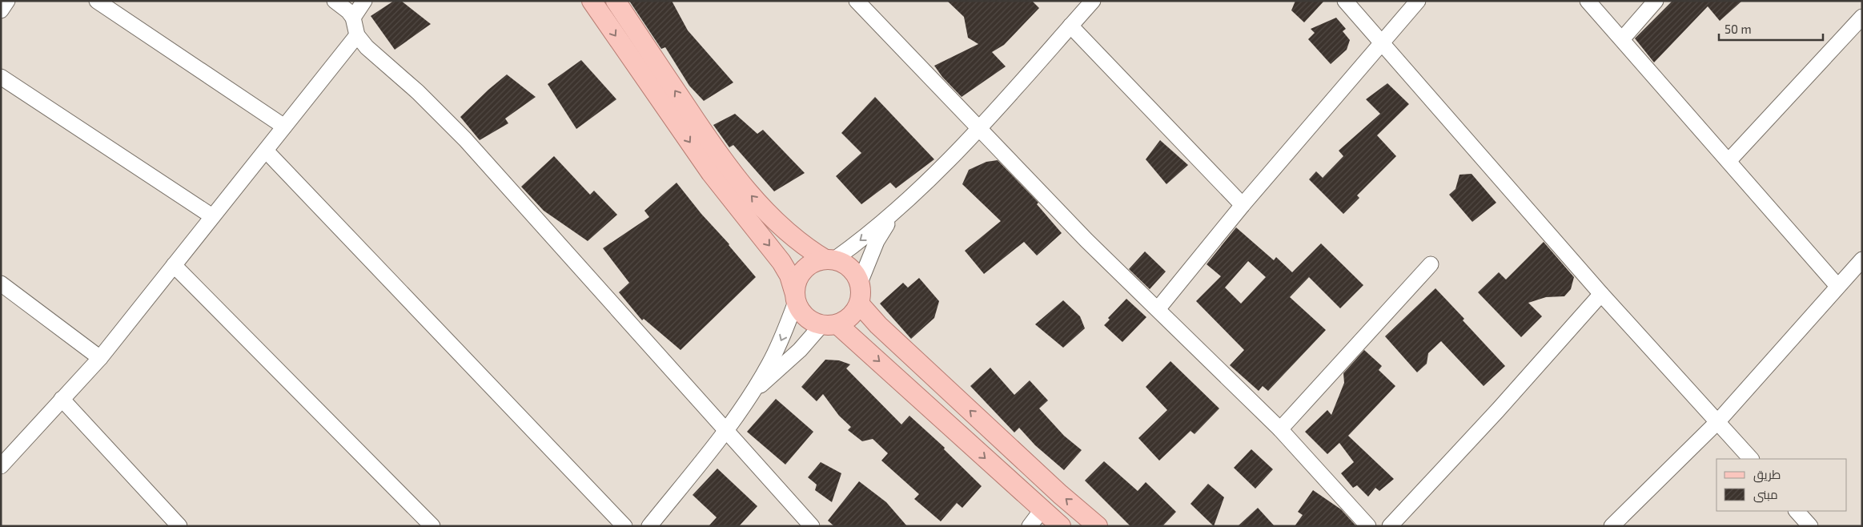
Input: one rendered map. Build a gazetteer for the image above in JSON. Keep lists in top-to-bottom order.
{
  "legend": ["طريق", "مبنى"],
  "scale_bar": "50 m"
}
